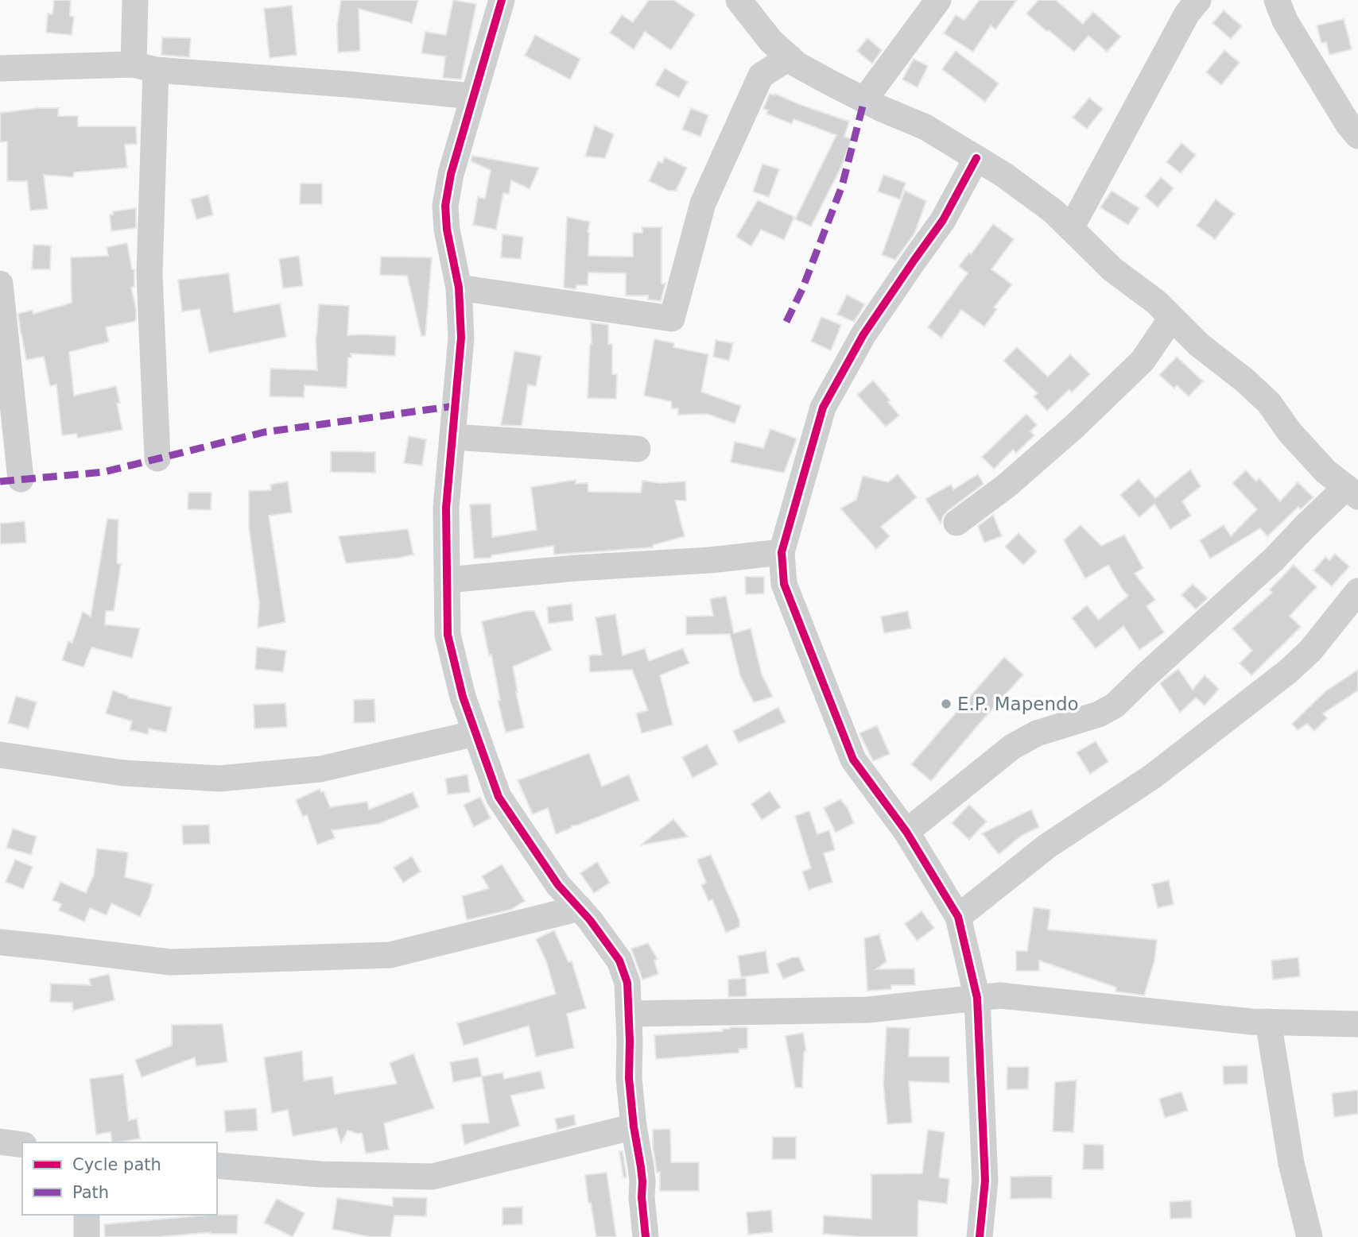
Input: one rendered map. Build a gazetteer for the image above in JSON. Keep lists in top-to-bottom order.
{
  "places": ["E.P. Mapendo"],
  "legend": ["Cycle path", "Path"]
}
